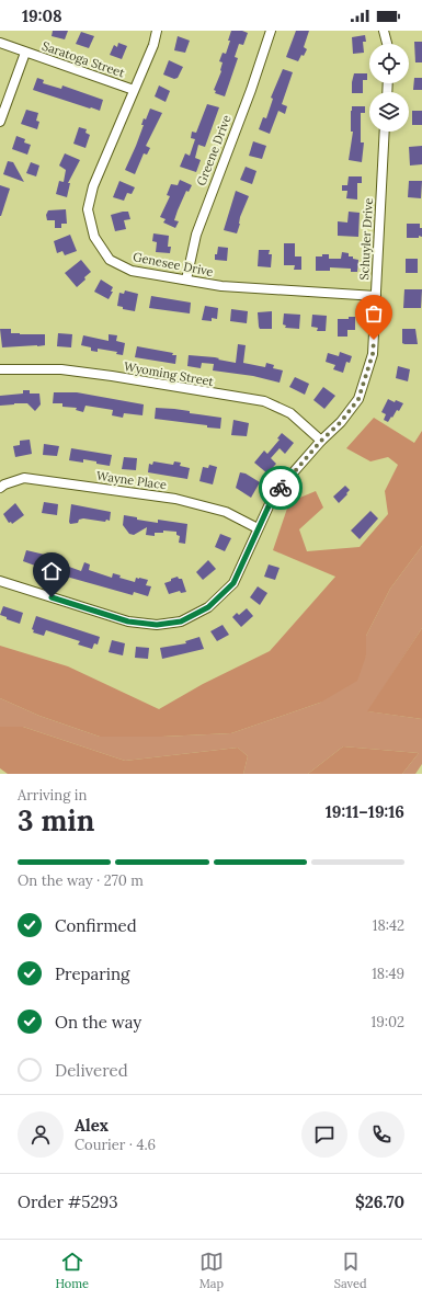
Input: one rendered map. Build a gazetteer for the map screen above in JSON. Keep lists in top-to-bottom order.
{
  "streets": {
    "street": [
      "Saratoga Street",
      "Greene Drive",
      "Schuyler Drive",
      "Genesee Drive",
      "Wyoming Street",
      "Wayne Place"
    ]
  },
  "crossings": [
    ["Saratoga Street", "Genesee Drive"],
    ["Greene Drive", "Genesee Drive"],
    ["Schuyler Drive", "Genesee Drive"],
    ["Schuyler Drive", "Wyoming Street"],
    ["Schuyler Drive", "Wayne Place"]
  ],
  "page": {
    "status": "19:08",
    "heading": ["3 min", "Arriving in", "19:11–19:16"],
    "panel": [
      "Alex",
      "Courier · 4.6",
      "Order #5293",
      "$26.70"
    ],
    "bar": "On the way · 270 m",
    "list": [
      ["Confirmed", "18:42"],
      ["Preparing", "18:49"],
      ["On the way", "19:02"],
      "Delivered"
    ],
    "tabs": ["Home", "Map", "Saved"]
  }
}
